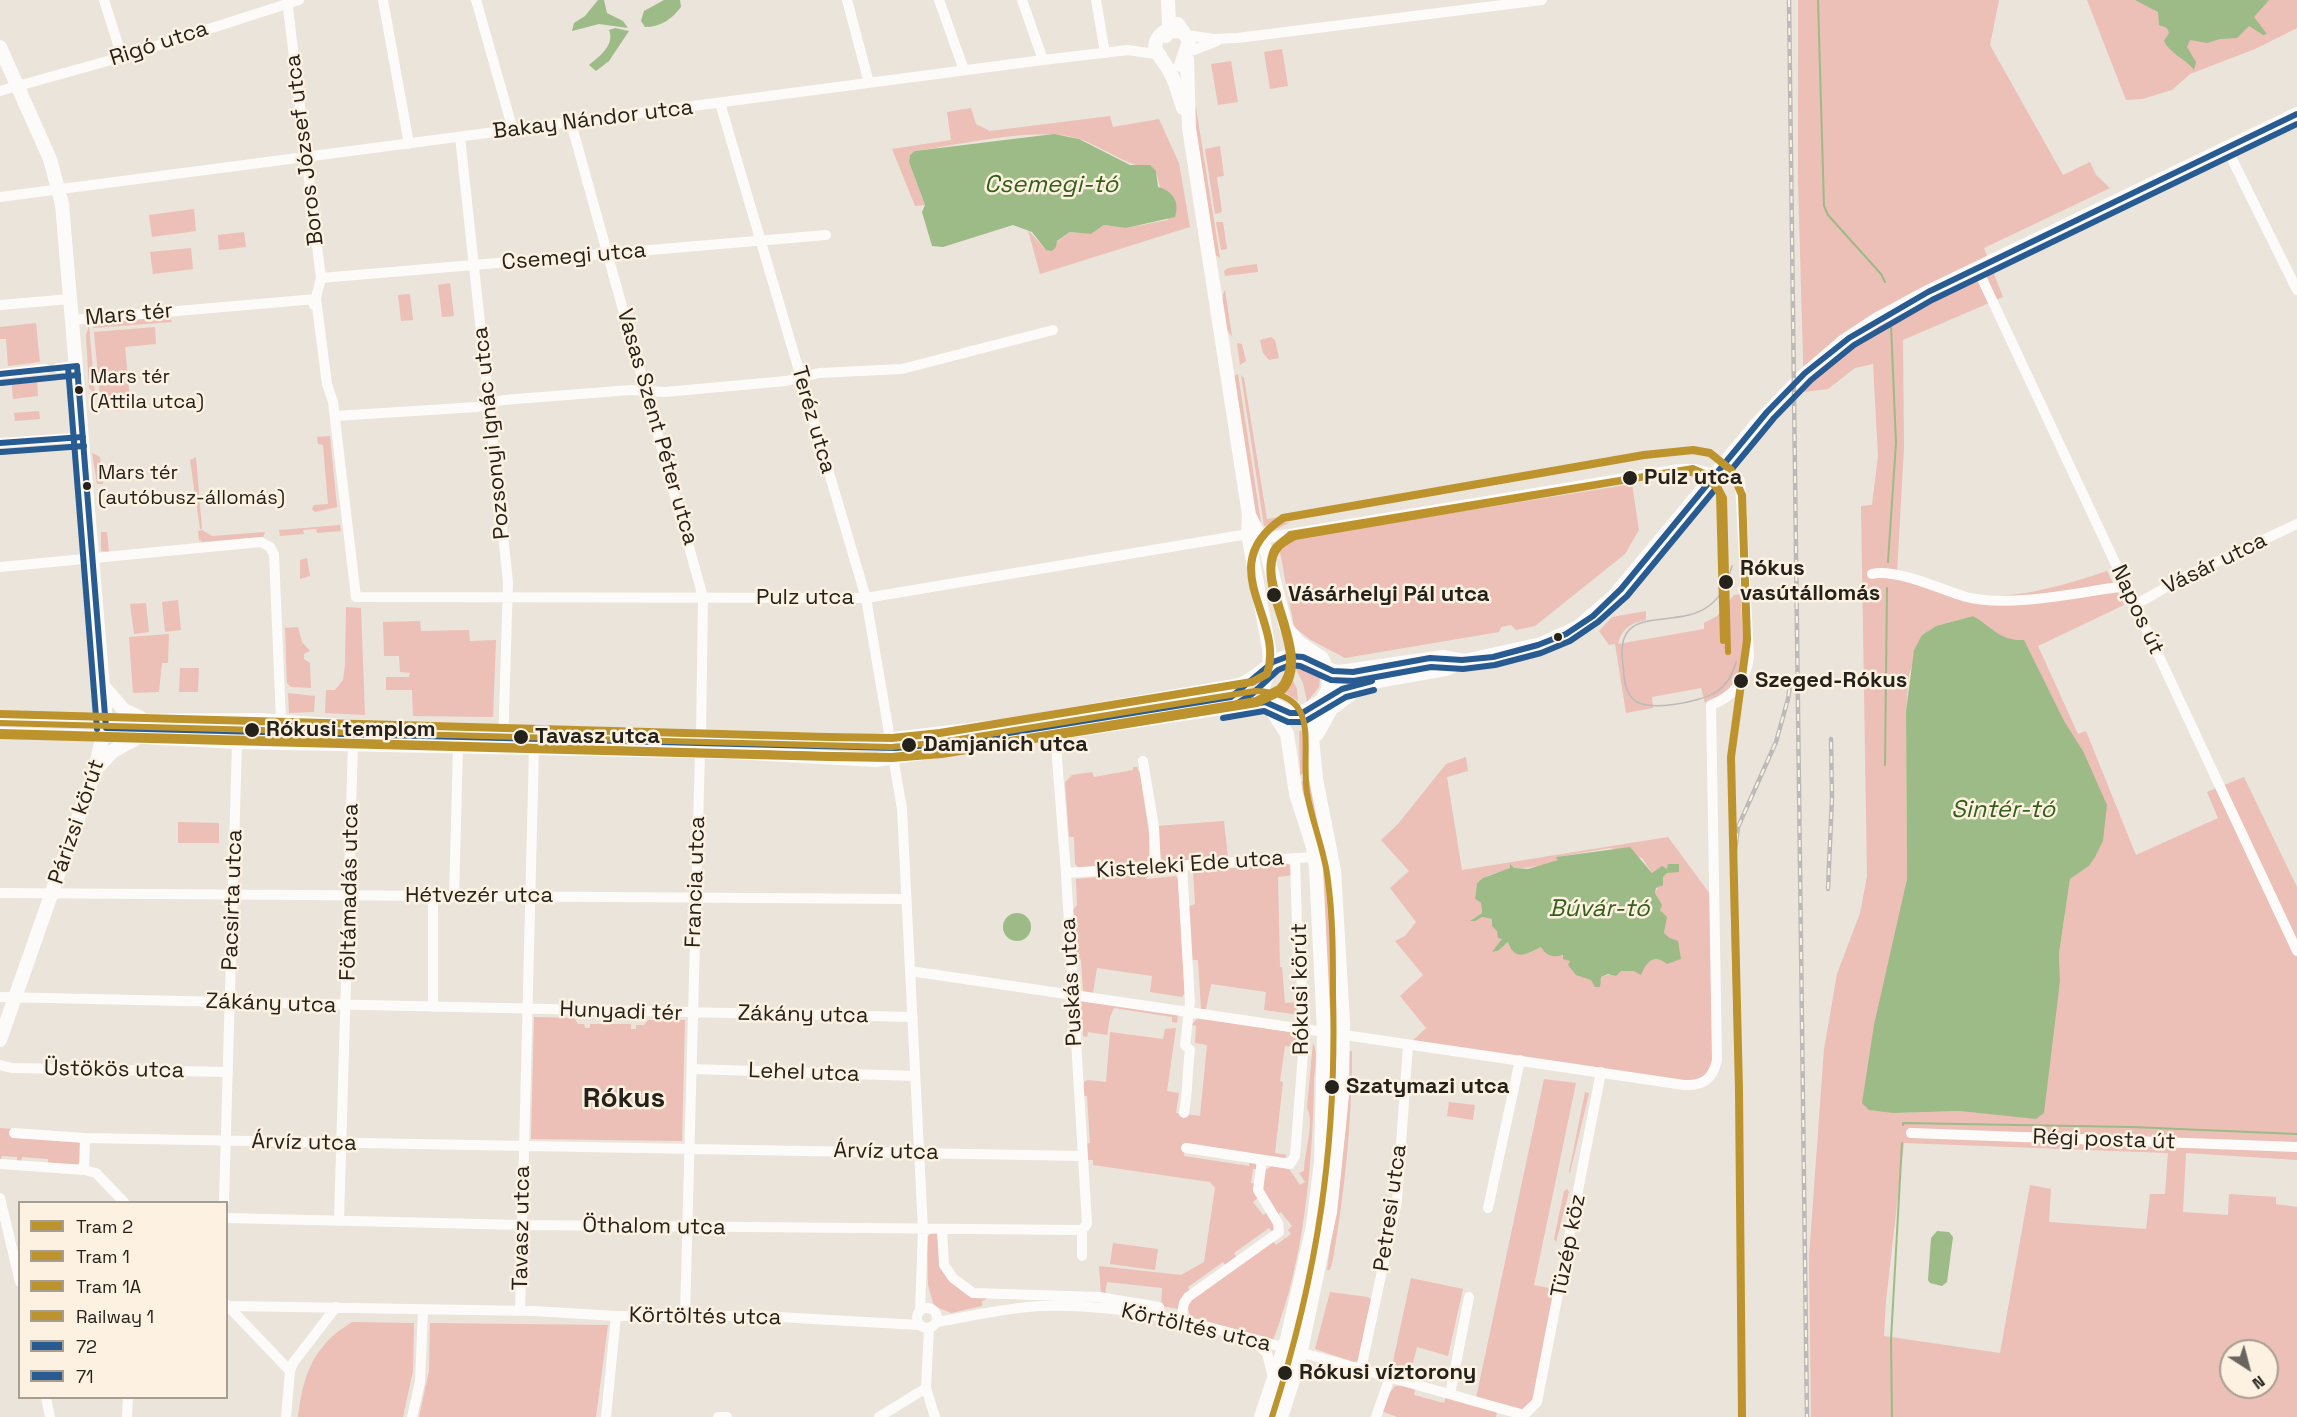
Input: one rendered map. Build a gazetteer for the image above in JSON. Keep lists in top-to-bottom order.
{
  "streets": {
    "main road": ["Mars tér", "Párizsi körút", "Rókusi körút"],
    "street": [
      "Rigó utca",
      "Bakay Nándor utca",
      "Boros József utca",
      "Csemegi utca",
      "Teréz utca",
      "Vasas Szent Péter utca",
      "Pozsonyi Ignác utca",
      "Vásár utca",
      "Pulz utca",
      "Napos út",
      "Kisteleki Ede utca",
      "Francia utca",
      "Föltámadás utca",
      "Hétvezér utca",
      "Pacsirta utca",
      "Puskás utca",
      "Zákány utca",
      "Hunyadi tér",
      "Üstökös utca",
      "Lehel utca",
      "Régi posta út",
      "Árvíz utca",
      "Petresi utca",
      "Öthalom utca",
      "Tavasz utca",
      "Tüzép köz",
      "Körtöltés utca"
    ]
  },
  "crossings": [
    ["Rigó utca", "Boros József utca"],
    ["Bakay Nándor utca", "Boros József utca"],
    ["Bakay Nándor utca", "Teréz utca"],
    ["Bakay Nándor utca", "Vasas Szent Péter utca"],
    ["Bakay Nándor utca", "Pozsonyi Ignác utca"],
    ["Boros József utca", "Csemegi utca"],
    ["Boros József utca", "Mars tér"],
    ["Csemegi utca", "Teréz utca"],
    ["Csemegi utca", "Vasas Szent Péter utca"],
    ["Csemegi utca", "Pozsonyi Ignác utca"],
    ["Mars tér", "Párizsi körút"],
    ["Teréz utca", "Pulz utca"],
    ["Vasas Szent Péter utca", "Pulz utca"],
    ["Pozsonyi Ignác utca", "Pulz utca"],
    ["Vásár utca", "Napos út"],
    ["Párizsi körút", "Hétvezér utca"],
    ["Párizsi körút", "Zákány utca"],
    ["Kisteleki Ede utca", "Puskás utca"],
    ["Kisteleki Ede utca", "Rókusi körút"],
    ["Francia utca", "Hétvezér utca"],
    ["Francia utca", "Zákány utca"],
    ["Francia utca", "Hunyadi tér"],
    ["Föltámadás utca", "Hétvezér utca"],
    ["Föltámadás utca", "Zákány utca"],
    ["Föltámadás utca", "Árvíz utca"],
    ["Föltámadás utca", "Öthalom utca"],
    ["Hétvezér utca", "Pacsirta utca"],
    ["Pacsirta utca", "Zákány utca"],
    ["Pacsirta utca", "Üstökös utca"],
    ["Pacsirta utca", "Árvíz utca"],
    ["Puskás utca", "Árvíz utca"],
    ["Puskás utca", "Öthalom utca"],
    ["Rókusi körút", "Körtöltés utca"],
    ["Zákány utca", "Hunyadi tér"],
    ["Hunyadi tér", "Lehel utca"],
    ["Hunyadi tér", "Árvíz utca"],
    ["Hunyadi tér", "Tavasz utca"],
    ["Árvíz utca", "Tavasz utca"],
    ["Petresi utca", "Körtöltés utca"],
    ["Öthalom utca", "Tavasz utca"],
    ["Tavasz utca", "Körtöltés utca"],
    ["Tüzép köz", "Körtöltés utca"]
  ],
  "districts": ["Rókus"],
  "water": ["Csemegi-tó", "Sintér-tó", "Búvár-tó"],
  "places": [
    "Mars tér (Attila utca)",
    "Pulz utca",
    "Mars tér (autóbusz-állomás)",
    "Rókus vasútállomás",
    "Vásárhelyi Pál utca",
    "Szeged-Rókus",
    "Rókusi templom",
    "Tavasz utca",
    "Damjanich utca",
    "Szatymazi utca",
    "Rókusi víztorony"
  ],
  "lines": [
    "transit line 72",
    "transit line 71",
    "rail line 1",
    "tram line 1",
    "tram line 1A",
    "tram line 2"
  ],
  "legend": [
    "Tram 2",
    "Tram 1",
    "Tram 1A",
    "Railway 1",
    "72",
    "71"
  ],
  "north": "bottom right"
}
